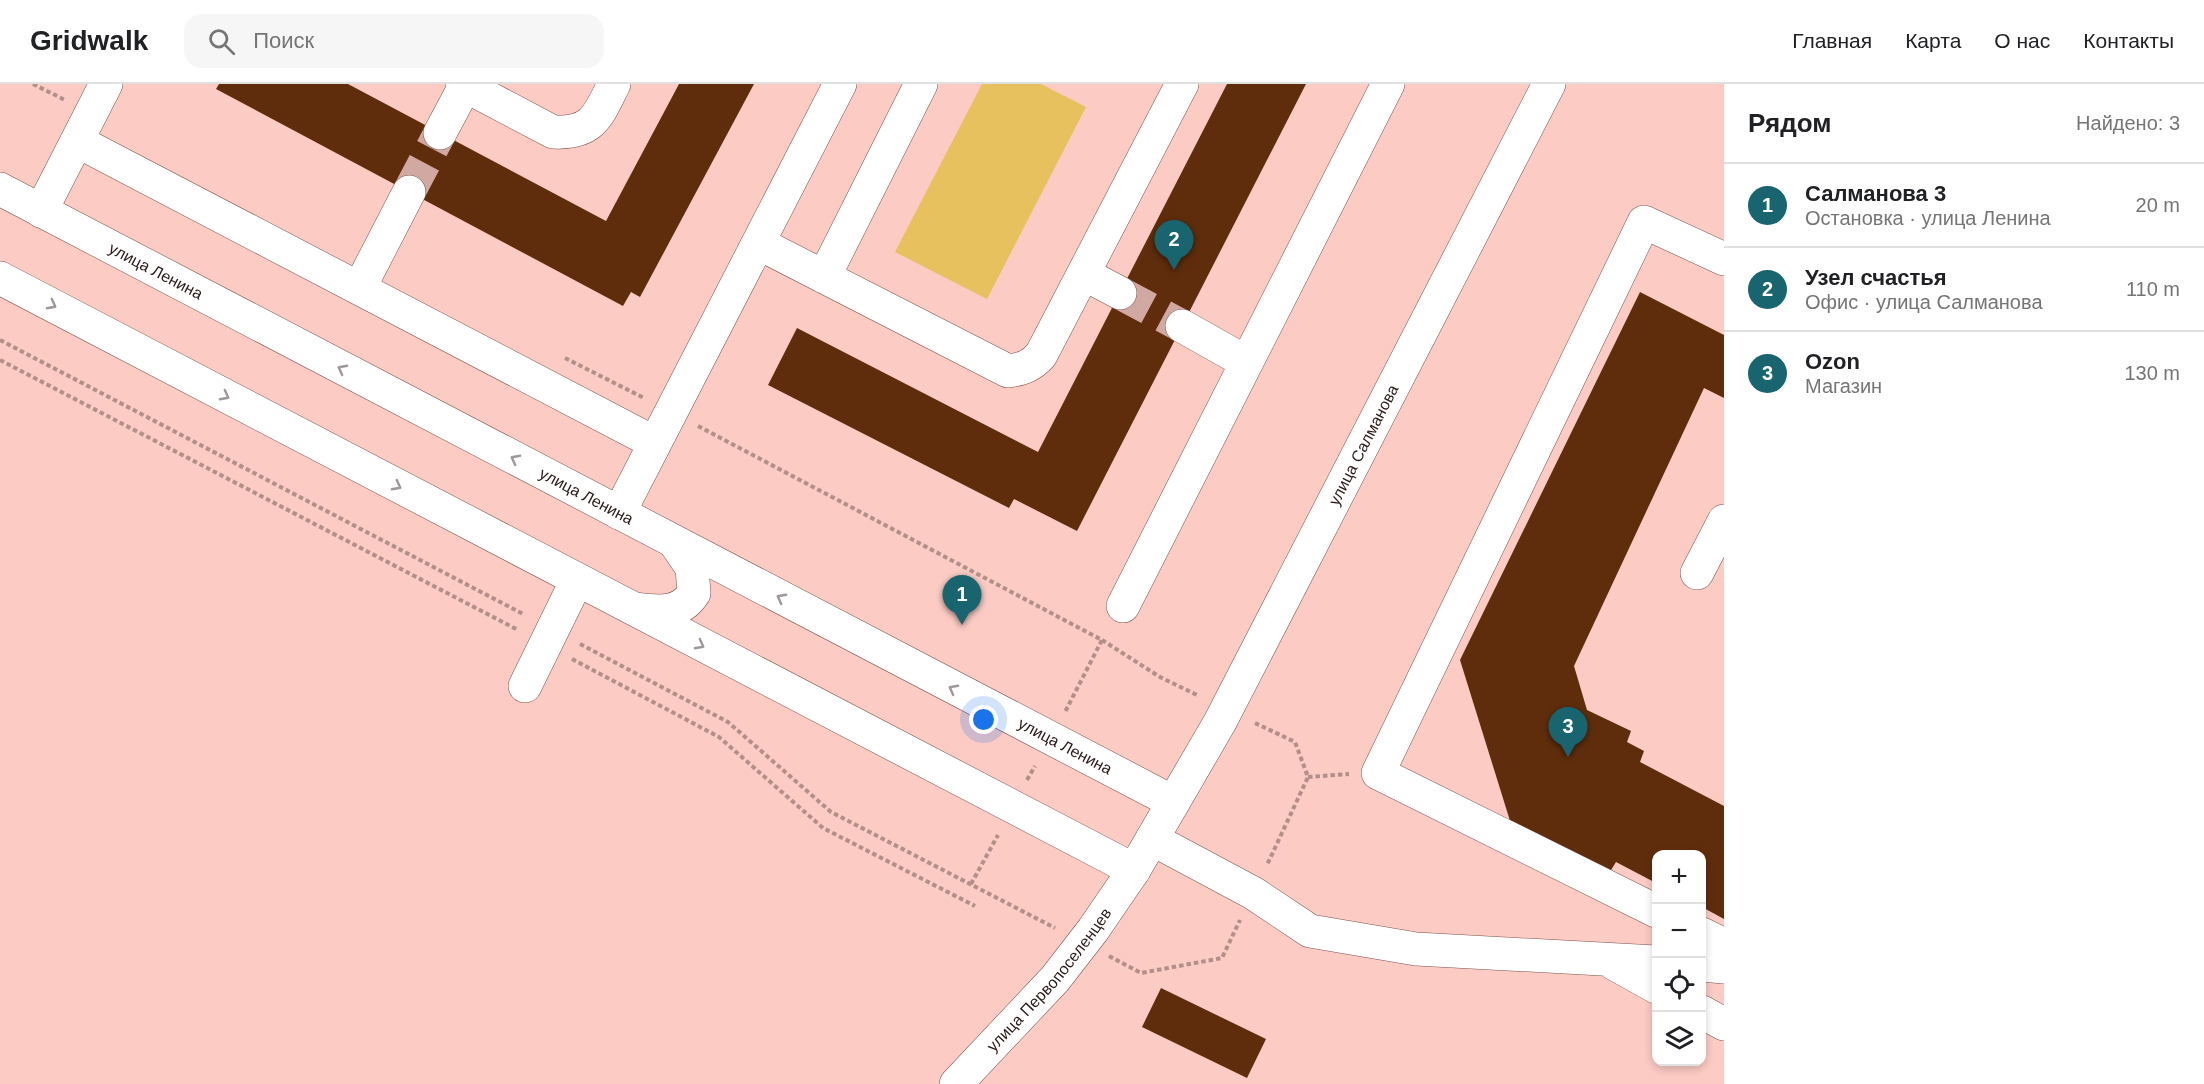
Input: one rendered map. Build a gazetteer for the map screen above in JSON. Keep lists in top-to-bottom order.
{
  "streets": {
    "main road": ["улица Ленина", "улица Салманова", "улица Первопоселенцев"]
  },
  "crossings": [
    ["улица Ленина", "улица Салманова"],
    ["улица Салманова", "улица Первопоселенцев"]
  ],
  "page": {
    "header": "Gridwalk",
    "search": "Поиск",
    "nav": [
      "Главная",
      "Карта",
      "О нас",
      "Контакты"
    ],
    "heading": ["Рядом", "Найдено: 3"],
    "list": [
      {
        "mark": "1",
        "name": "Салманова 3",
        "note": "Остановка · улица Ленина",
        "value": "20 m"
      },
      {
        "mark": "2",
        "name": "Узел счастья",
        "note": "Офис · улица Салманова",
        "value": "110 m"
      },
      {
        "mark": "3",
        "name": "Ozon",
        "note": "Магазин",
        "value": "130 m"
      }
    ],
    "pins": ["2", "1", "3"],
    "map_buttons": ["+", "−"]
  }
}
